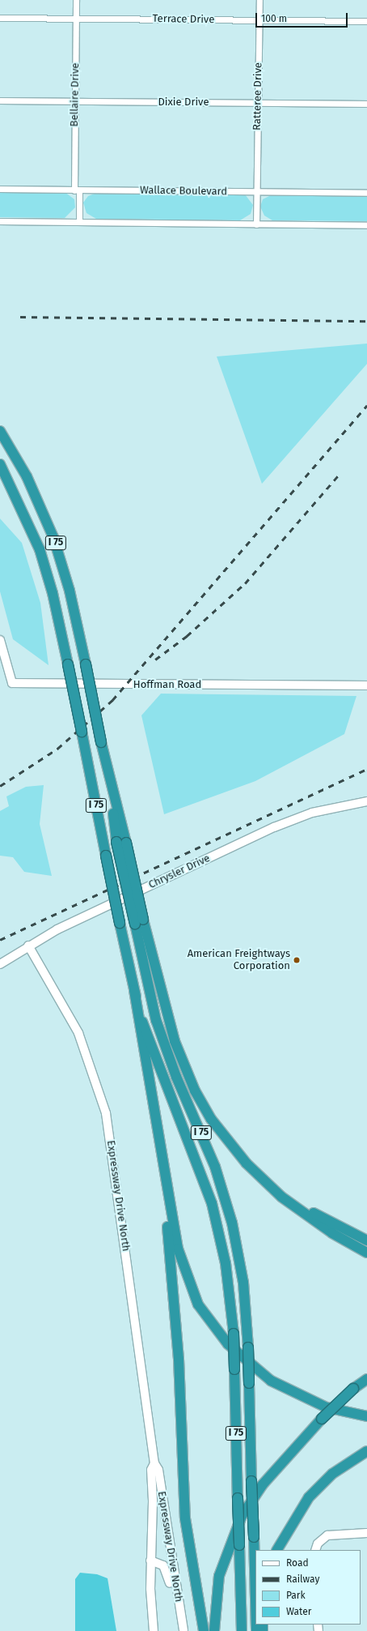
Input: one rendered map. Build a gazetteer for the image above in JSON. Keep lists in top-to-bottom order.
{
  "streets": {
    "highway": ["I 75"],
    "main road": ["Hoffman Road", "Chrysler Drive", "Expressway Drive North"],
    "street": [
      "Terrace Drive",
      "Bellaire Drive",
      "Ratteree Drive",
      "Dixie Drive",
      "Wallace Boulevard"
    ]
  },
  "crossings": [
    ["Terrace Drive", "Bellaire Drive"],
    ["Terrace Drive", "Ratteree Drive"],
    ["Bellaire Drive", "Dixie Drive"],
    ["Bellaire Drive", "Wallace Boulevard"],
    ["Ratteree Drive", "Dixie Drive"],
    ["Ratteree Drive", "Wallace Boulevard"],
    ["Chrysler Drive", "Expressway Drive North"]
  ],
  "places": ["American Freightways Corporation"],
  "legend": [
    "Road",
    "Railway",
    "Park",
    "Water"
  ],
  "scale_bar": "100 m"
}
